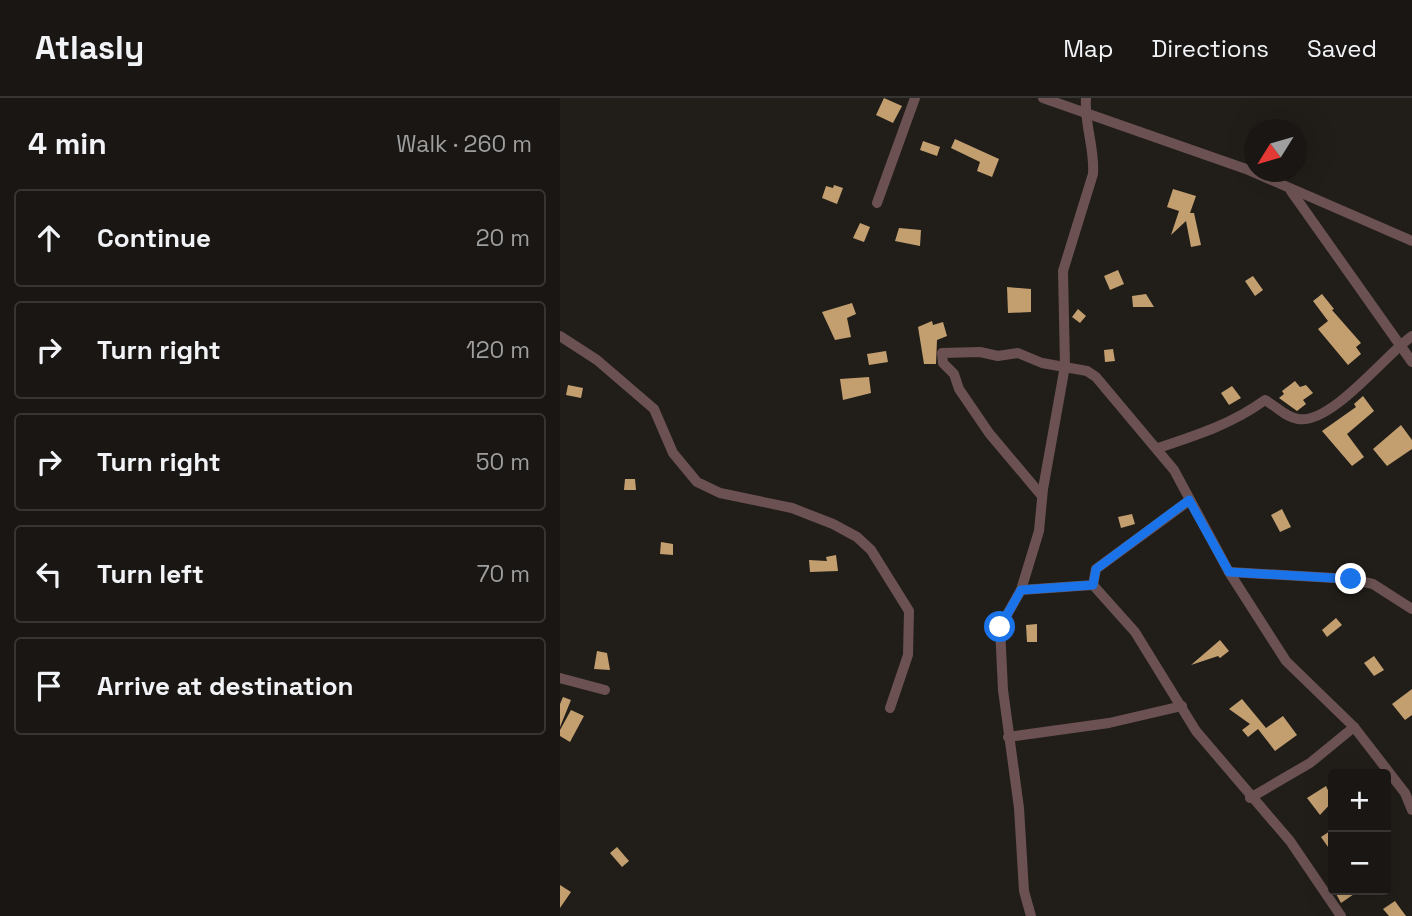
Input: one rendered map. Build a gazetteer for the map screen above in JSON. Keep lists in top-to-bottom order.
{
  "north": "bottom left",
  "page": {
    "header": "Atlasly",
    "nav": ["Map", "Directions", "Saved"],
    "heading": ["4 min", "Walk · 260 m"],
    "list": [
      ["Continue", "20 m"],
      ["Turn right", "120 m"],
      ["Turn right", "50 m"],
      ["Turn left", "70 m"],
      "Arrive at destination"
    ],
    "map_buttons": ["+", "−"]
  }
}
